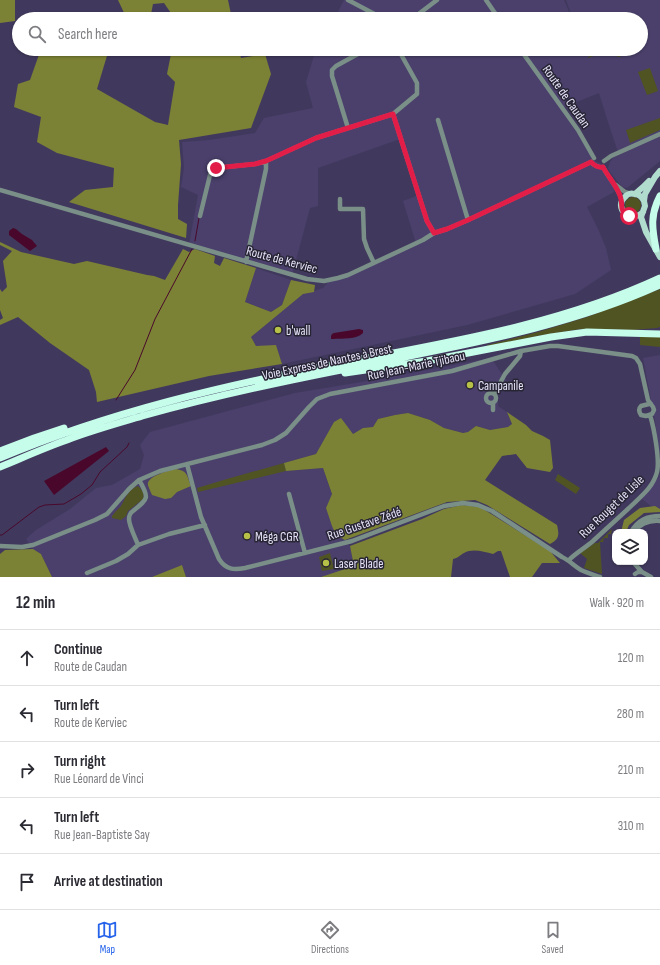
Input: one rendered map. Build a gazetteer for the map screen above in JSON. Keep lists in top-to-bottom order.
{
  "streets": {
    "highway": ["Voie Express de Nantes à Brest"],
    "street": [
      "Route de Caudan",
      "Route de Kerviec",
      "Rue Jean-Marie Tjibaou",
      "Rue Rouget de Lisle",
      "Rue Gustave Zédé"
    ]
  },
  "crossings": [
    ["Route de Caudan", "Route de Kerviec"],
    ["Rue Jean-Marie Tjibaou", "Rue Rouget de Lisle"],
    ["Rue Jean-Marie Tjibaou", "Rue Gustave Zédé"],
    ["Rue Rouget de Lisle", "Rue Gustave Zédé"]
  ],
  "places": [
    "b'wall",
    "Campanile",
    "Méga CGR",
    "Laser Blade"
  ],
  "page": {
    "search": "Search here",
    "heading": ["12 min", "Walk · 920 m"],
    "list": [
      ["Continue", "Route de Caudan", "120 m"],
      ["Turn left", "Route de Kerviec", "280 m"],
      ["Turn right", "Rue Léonard de Vinci", "210 m"],
      ["Turn left", "Rue Jean-Baptiste Say", "310 m"],
      "Arrive at destination"
    ],
    "nav": ["Map", "Directions", "Saved"]
  }
}
